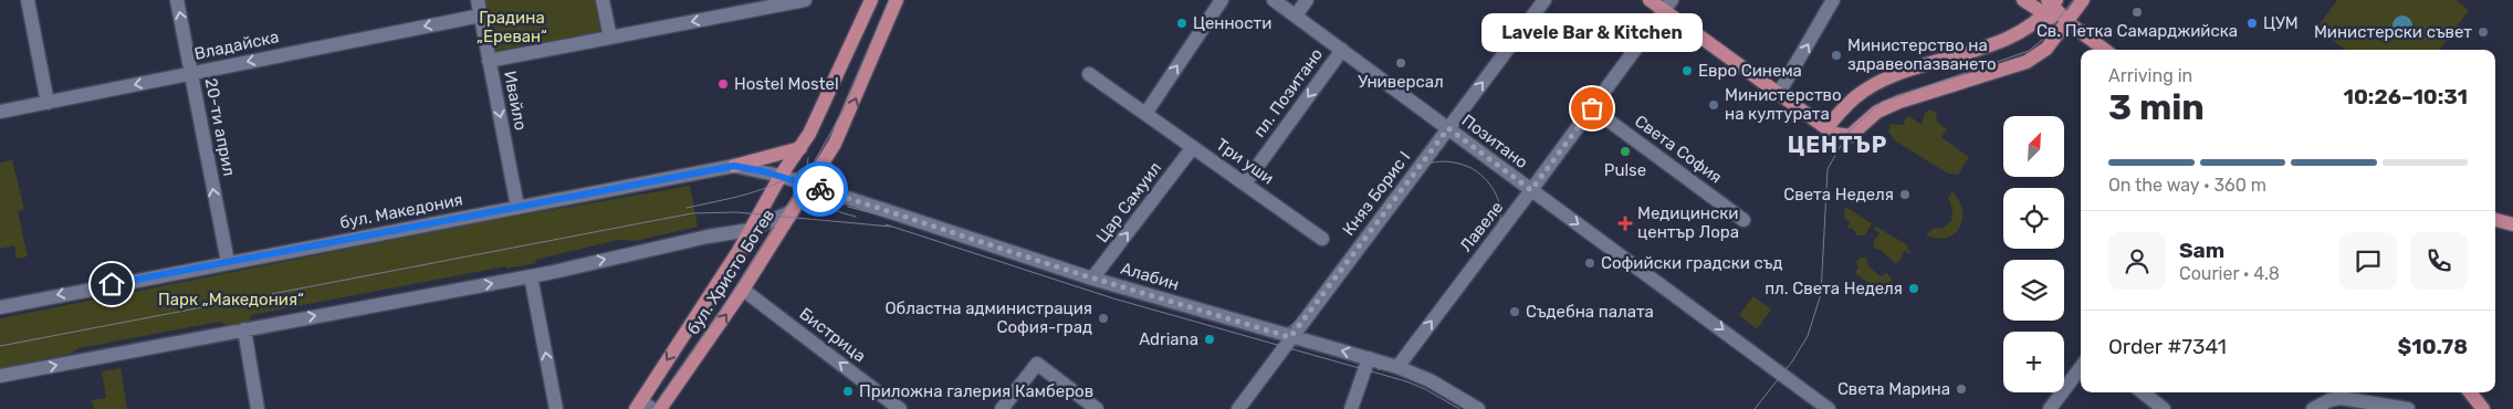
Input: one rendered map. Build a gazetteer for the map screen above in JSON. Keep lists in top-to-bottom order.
{
  "streets": {
    "main road": ["бул. Христо Ботев"],
    "street": [
      "Владайска",
      "пл. Позитано",
      "Ивайло",
      "20-ти април",
      "Позитано",
      "Света София",
      "Три уши",
      "Княз Борис I",
      "Цар Самуил",
      "бул. Македония",
      "Лавеле",
      "Алабин",
      "Бистрица"
    ]
  },
  "crossings": [
    ["Владайска", "Ивайло"],
    ["Владайска", "20-ти април"],
    ["пл. Позитано", "Позитано"],
    ["пл. Позитано", "Три уши"],
    ["Ивайло", "бул. Македония"],
    ["20-ти април", "бул. Македония"],
    ["Позитано", "Княз Борис I"],
    ["Позитано", "Лавеле"],
    ["Света София", "Лавеле"],
    ["Три уши", "Цар Самуил"],
    ["Княз Борис I", "Алабин"],
    ["Цар Самуил", "Алабин"],
    ["бул. Македония", "бул. Христо Ботев"],
    ["бул. Македония", "Алабин"],
    ["Лавеле", "Алабин"],
    ["бул. Христо Ботев", "Алабин"],
    ["бул. Христо Ботев", "Бистрица"]
  ],
  "one_way": [
    "Владайска",
    "Ивайло",
    "20-ти април",
    "Позитано",
    "Цар Самуил",
    "Лавеле",
    "Бистрица"
  ],
  "districts": ["ЦЕНТЪР"],
  "parks": ["Градина „Ереван“", "Парк „Македония“"],
  "places": {
    "other": [
      "Св. Петка Самарджийска",
      "Ценности",
      "ЦУМ",
      "Министерски съвет",
      "Министерство на здравеопазването",
      "Универсал",
      "Евро Синема",
      "Hostel Mostel",
      "Министерство на културата",
      "Lavele Bar & Kitchen",
      "Pulse",
      "Света Неделя",
      "Софийски градски съд",
      "пл. Света Неделя",
      "Съдебна палата",
      "Областна администрация София-град",
      "Adriana",
      "Света Марина",
      "Приложна галерия Камберов"
    ],
    "health": ["Медицински център Лора"]
  },
  "north": "top right",
  "page": {
    "bubble": "Lavele Bar & Kitchen",
    "heading": ["3 min", "Arriving in", "10:26–10:31"],
    "panel": [
      "Sam",
      "Courier · 4.8",
      "Order #7341",
      "$10.78"
    ],
    "map_buttons": "+",
    "bar": "On the way · 360 m"
  }
}
